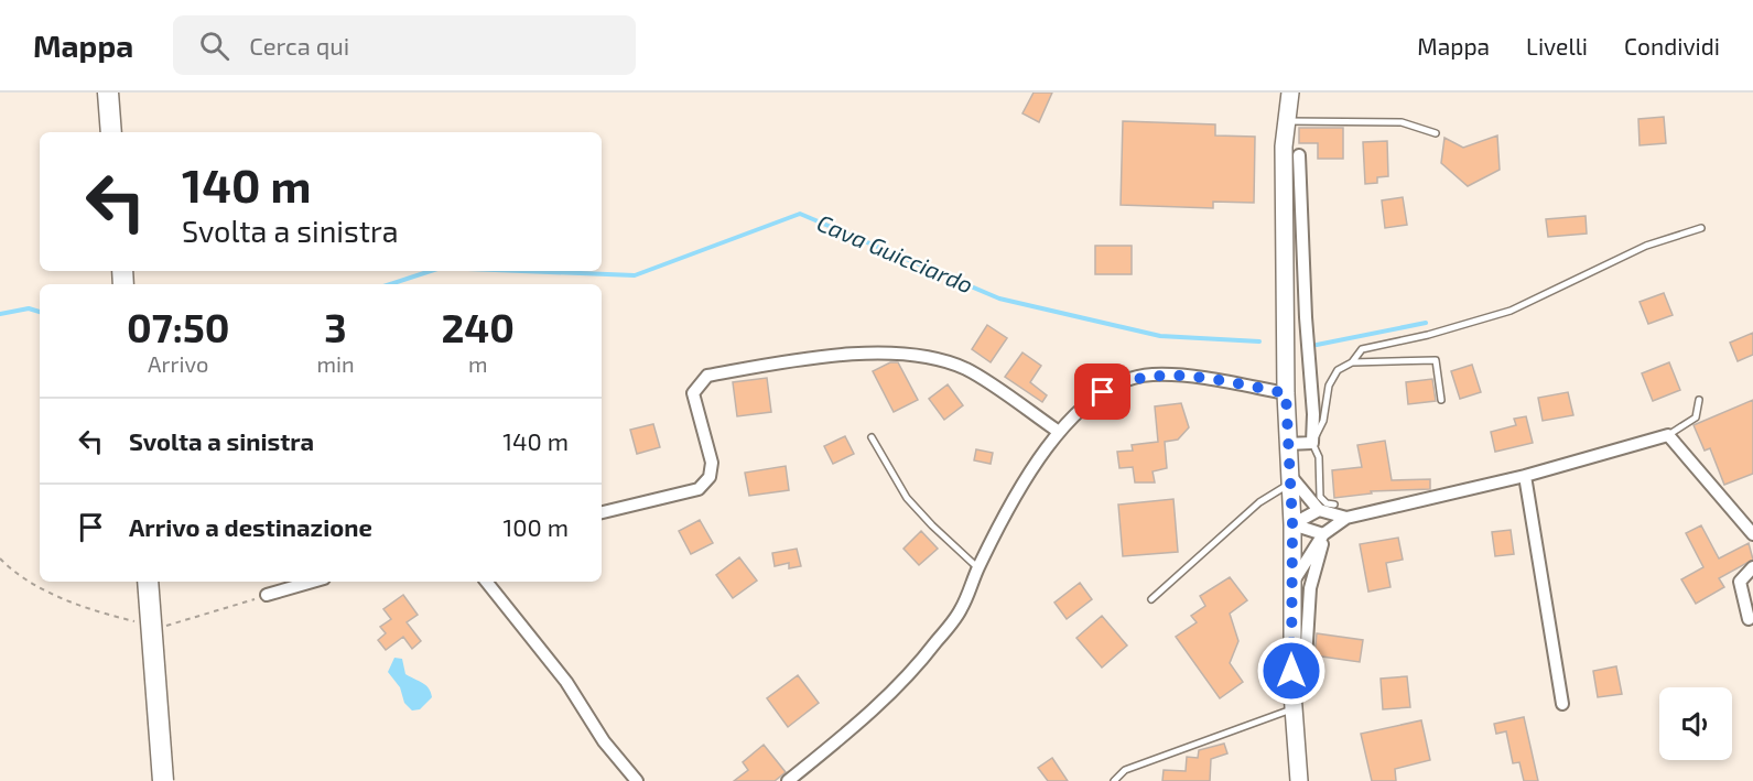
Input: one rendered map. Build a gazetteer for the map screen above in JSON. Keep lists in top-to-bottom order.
{
  "water": ["Cava Guicciardo"],
  "page": {
    "header": "Mappa",
    "search": "Cerca qui",
    "nav": ["Mappa", "Livelli", "Condividi"],
    "turn": ["140 m", "Svolta a sinistra"],
    "eta": [
      "07:50",
      "Arrivo",
      "3",
      "min",
      "240",
      "m"
    ],
    "list": [
      {
        "name": "Svolta a sinistra",
        "value": "140 m"
      },
      {
        "name": "Arrivo a destinazione",
        "value": "100 m"
      }
    ]
  }
}
